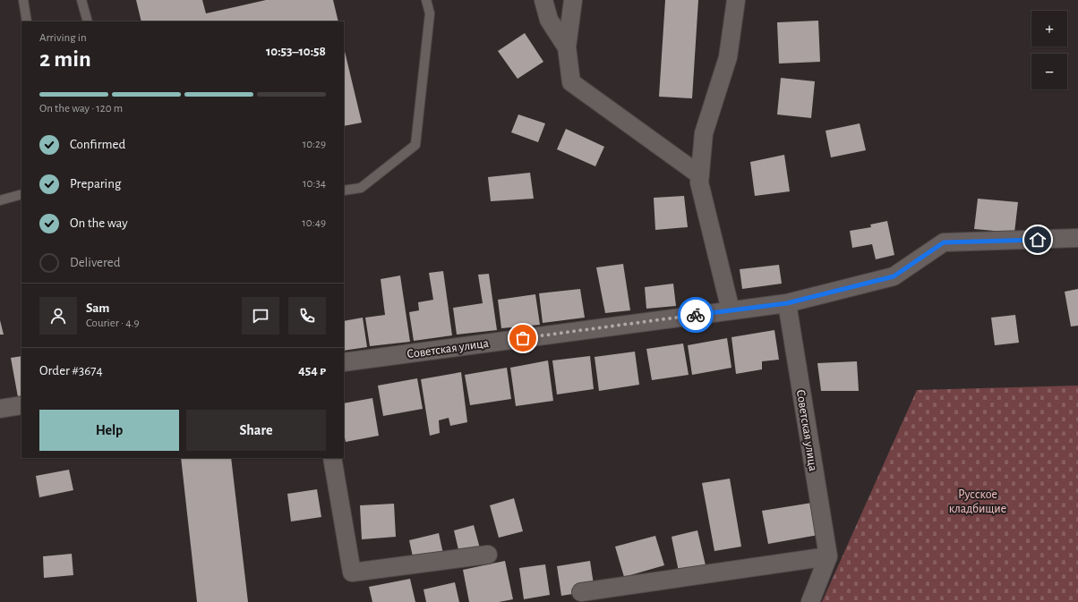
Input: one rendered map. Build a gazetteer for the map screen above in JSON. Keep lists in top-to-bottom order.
{
  "streets": {
    "street": ["Советская улица"]
  },
  "parks": ["Русское кладбищие"],
  "page": {
    "map_buttons": ["+", "−"],
    "heading": ["2 min", "Arriving in", "10:53–10:58"],
    "panel": [
      "Sam",
      "Courier · 4.9",
      "Order #3674",
      "454 ₽"
    ],
    "bar": "On the way · 120 m",
    "list": [
      ["Confirmed", "10:29"],
      ["Preparing", "10:34"],
      ["On the way", "10:49"],
      "Delivered"
    ],
    "buttons": ["Help", "Share"]
  }
}
